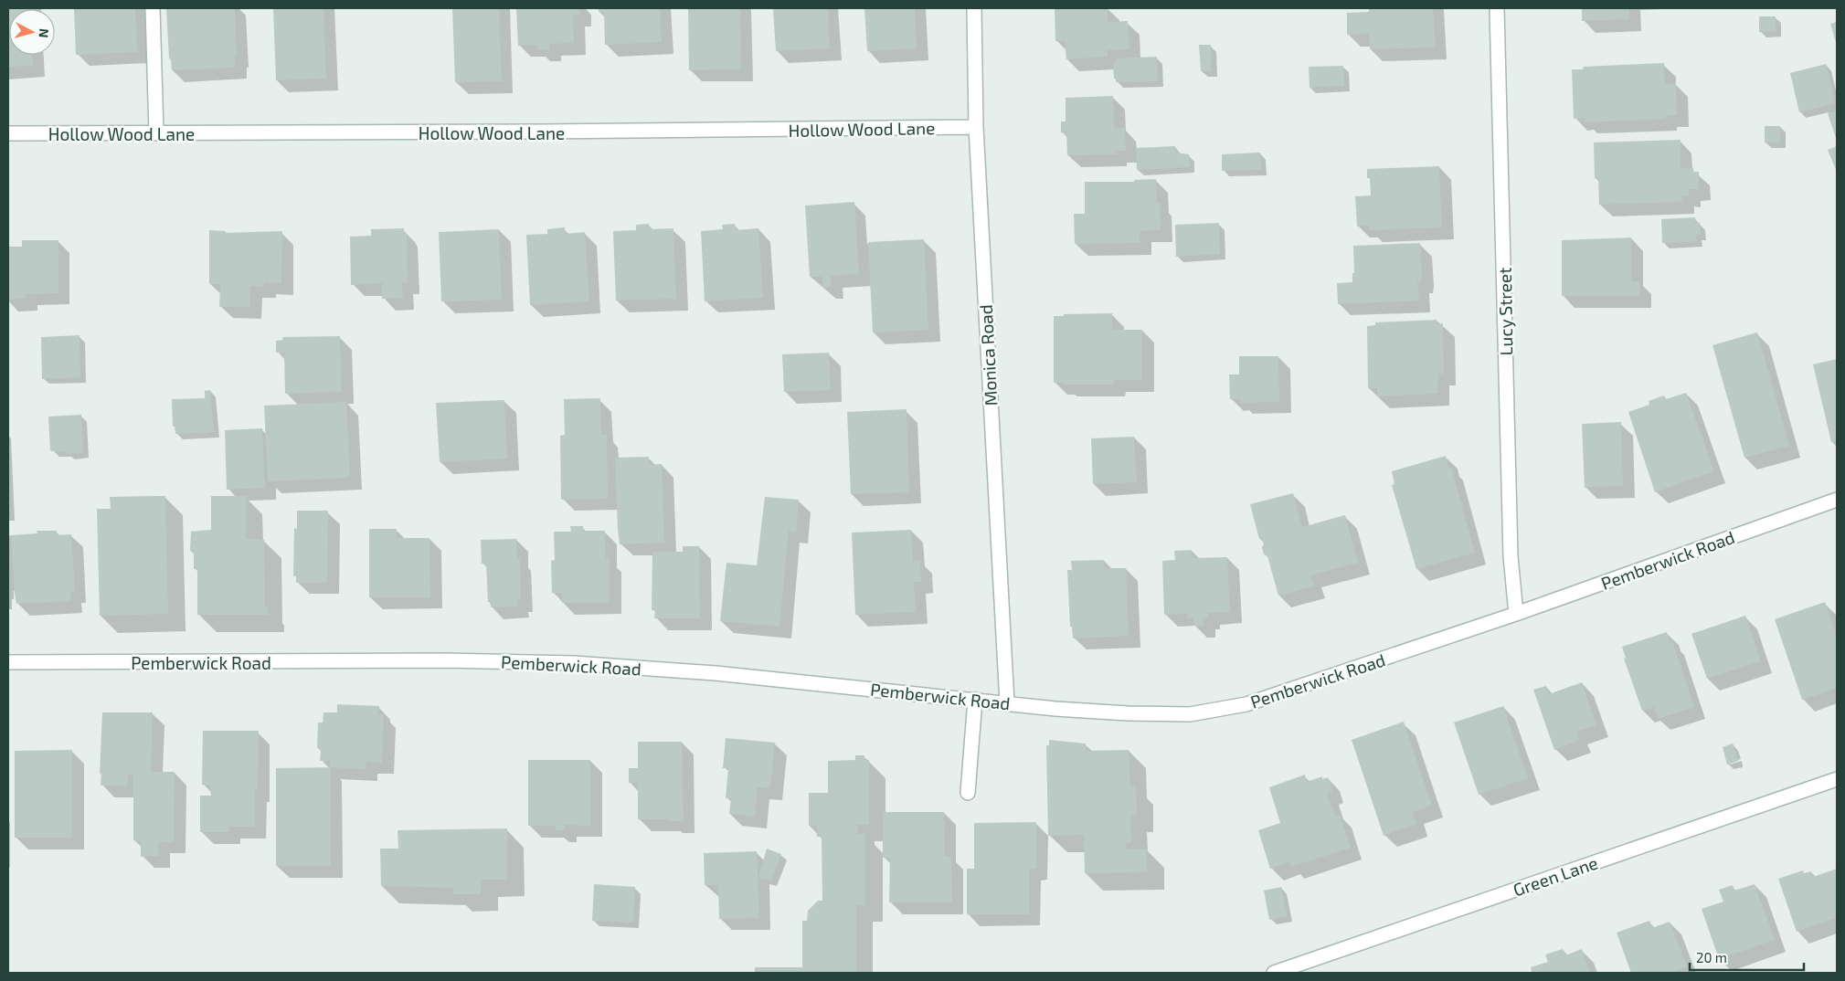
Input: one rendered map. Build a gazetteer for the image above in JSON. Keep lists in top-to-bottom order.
{
  "streets": {
    "street": [
      "Hollow Wood Lane",
      "Lucy Street",
      "Monica Road",
      "Pemberwick Road",
      "Green Lane"
    ]
  },
  "crossings": [
    ["Hollow Wood Lane", "Monica Road"],
    ["Lucy Street", "Pemberwick Road"],
    ["Monica Road", "Pemberwick Road"]
  ],
  "scale_bar": "20 m",
  "north": "right"
}
